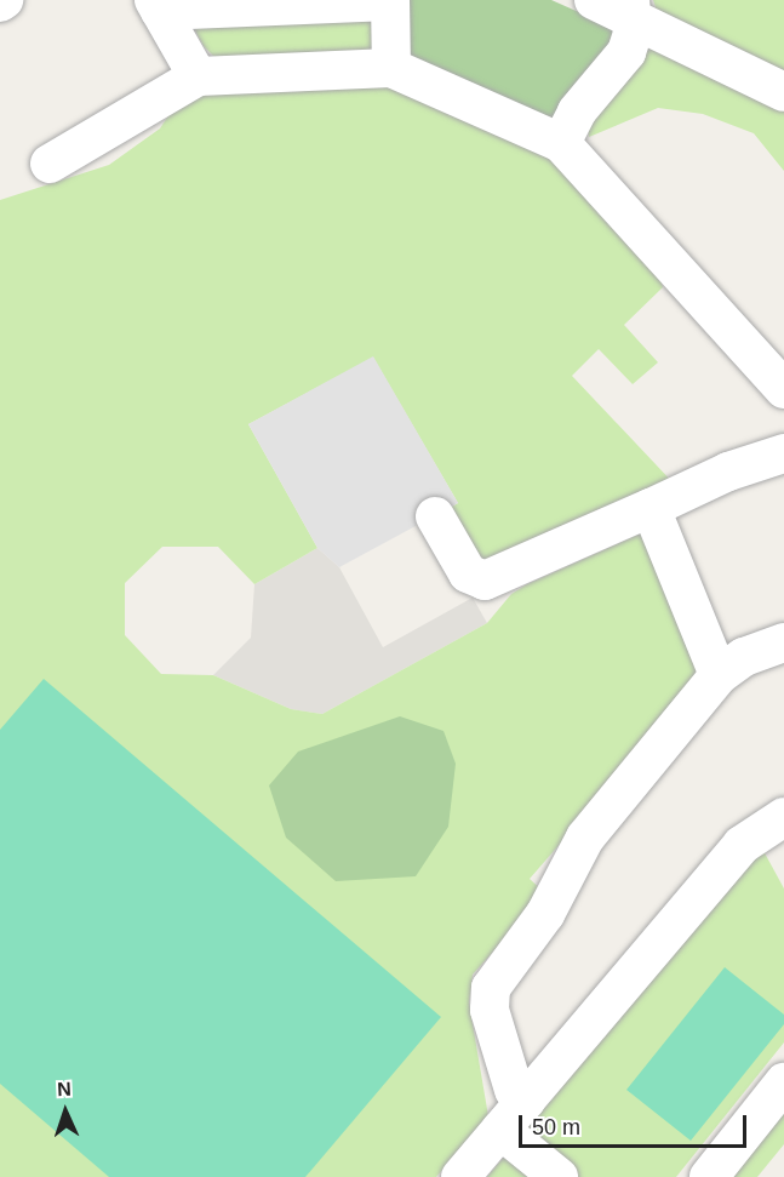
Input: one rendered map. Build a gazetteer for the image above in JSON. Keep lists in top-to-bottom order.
{
  "scale_bar": "50 m",
  "north": "top"
}
